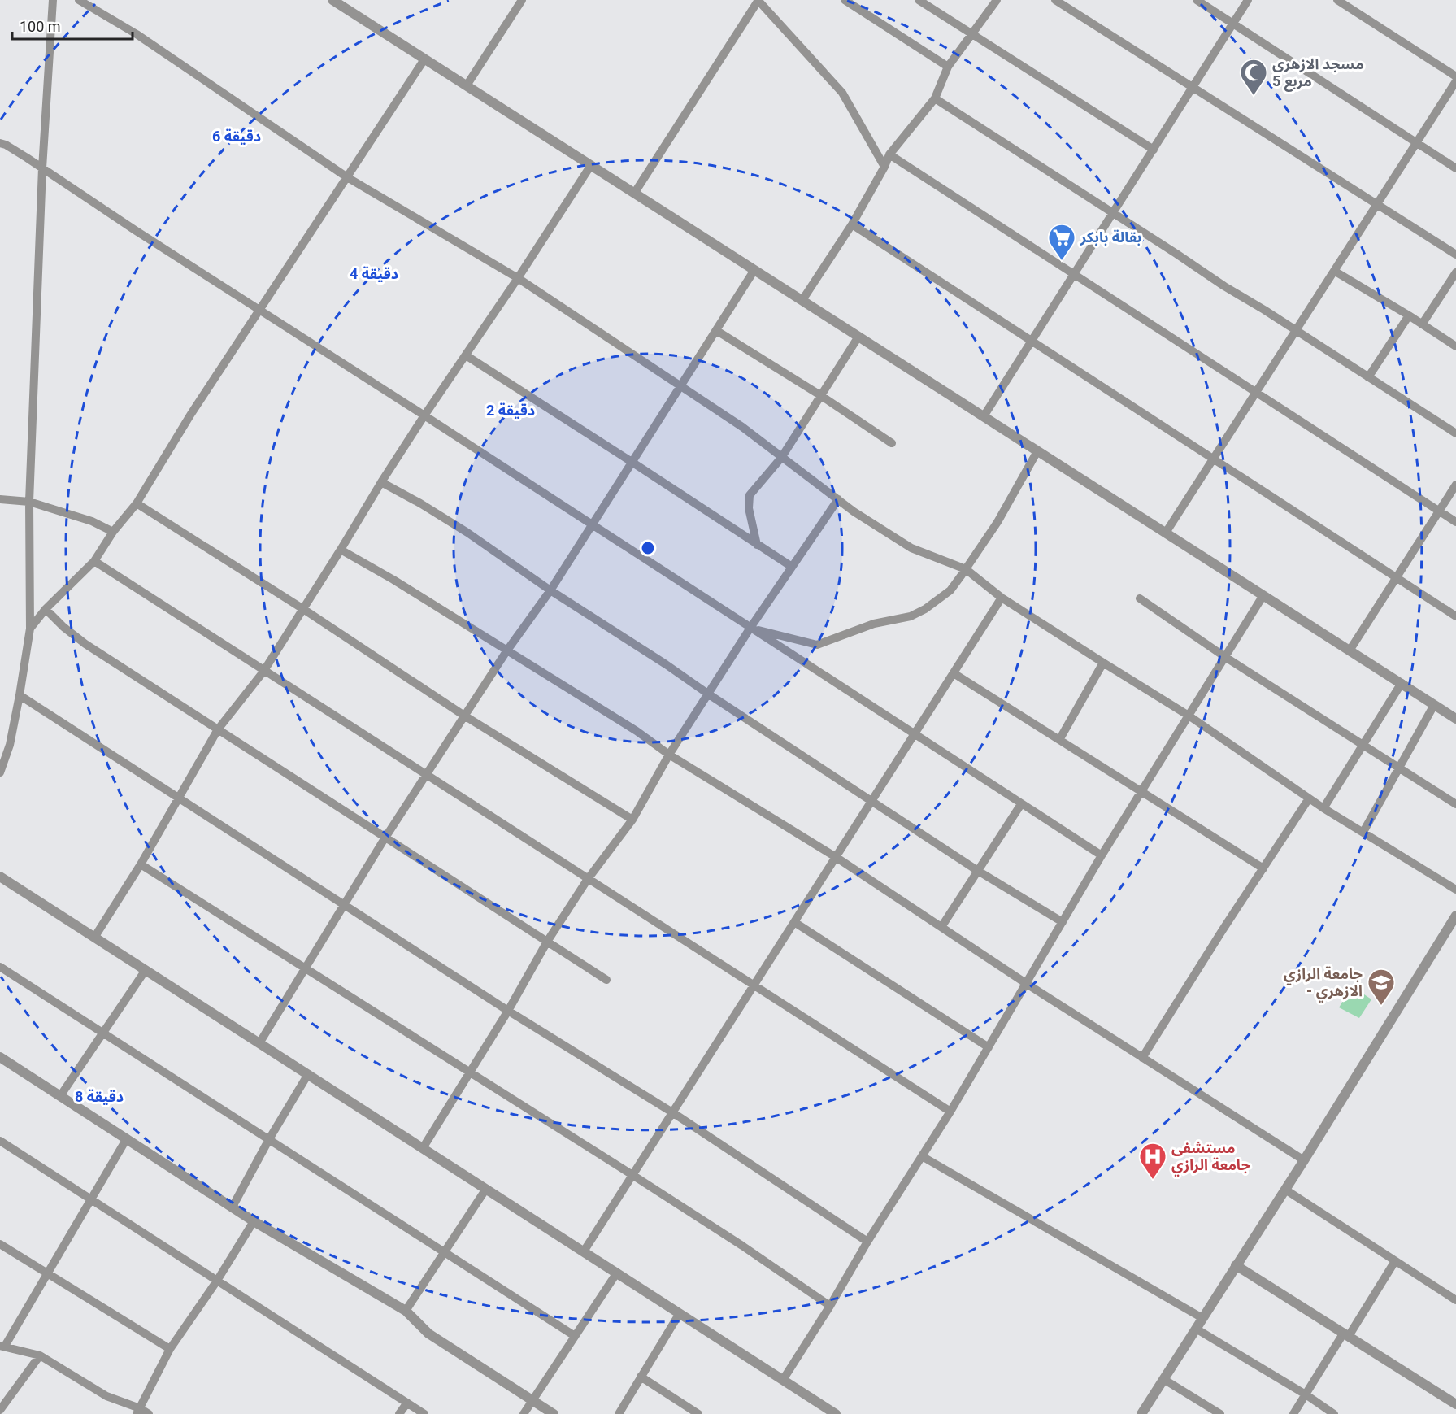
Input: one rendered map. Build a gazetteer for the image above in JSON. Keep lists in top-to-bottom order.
{
  "places": {
    "mosque": ["مسجد الازهري مربع 5"],
    "supermarket": ["بقالة بابكر"],
    "school or university": ["جامعة الرازي - الازهري"],
    "hospital": ["مستشفى جامعة الرازي"]
  },
  "scale_bar": "100 m",
  "rings": [
    "6 دقيقة",
    "4 دقيقة",
    "2 دقيقة",
    "8 دقيقة"
  ]
}
